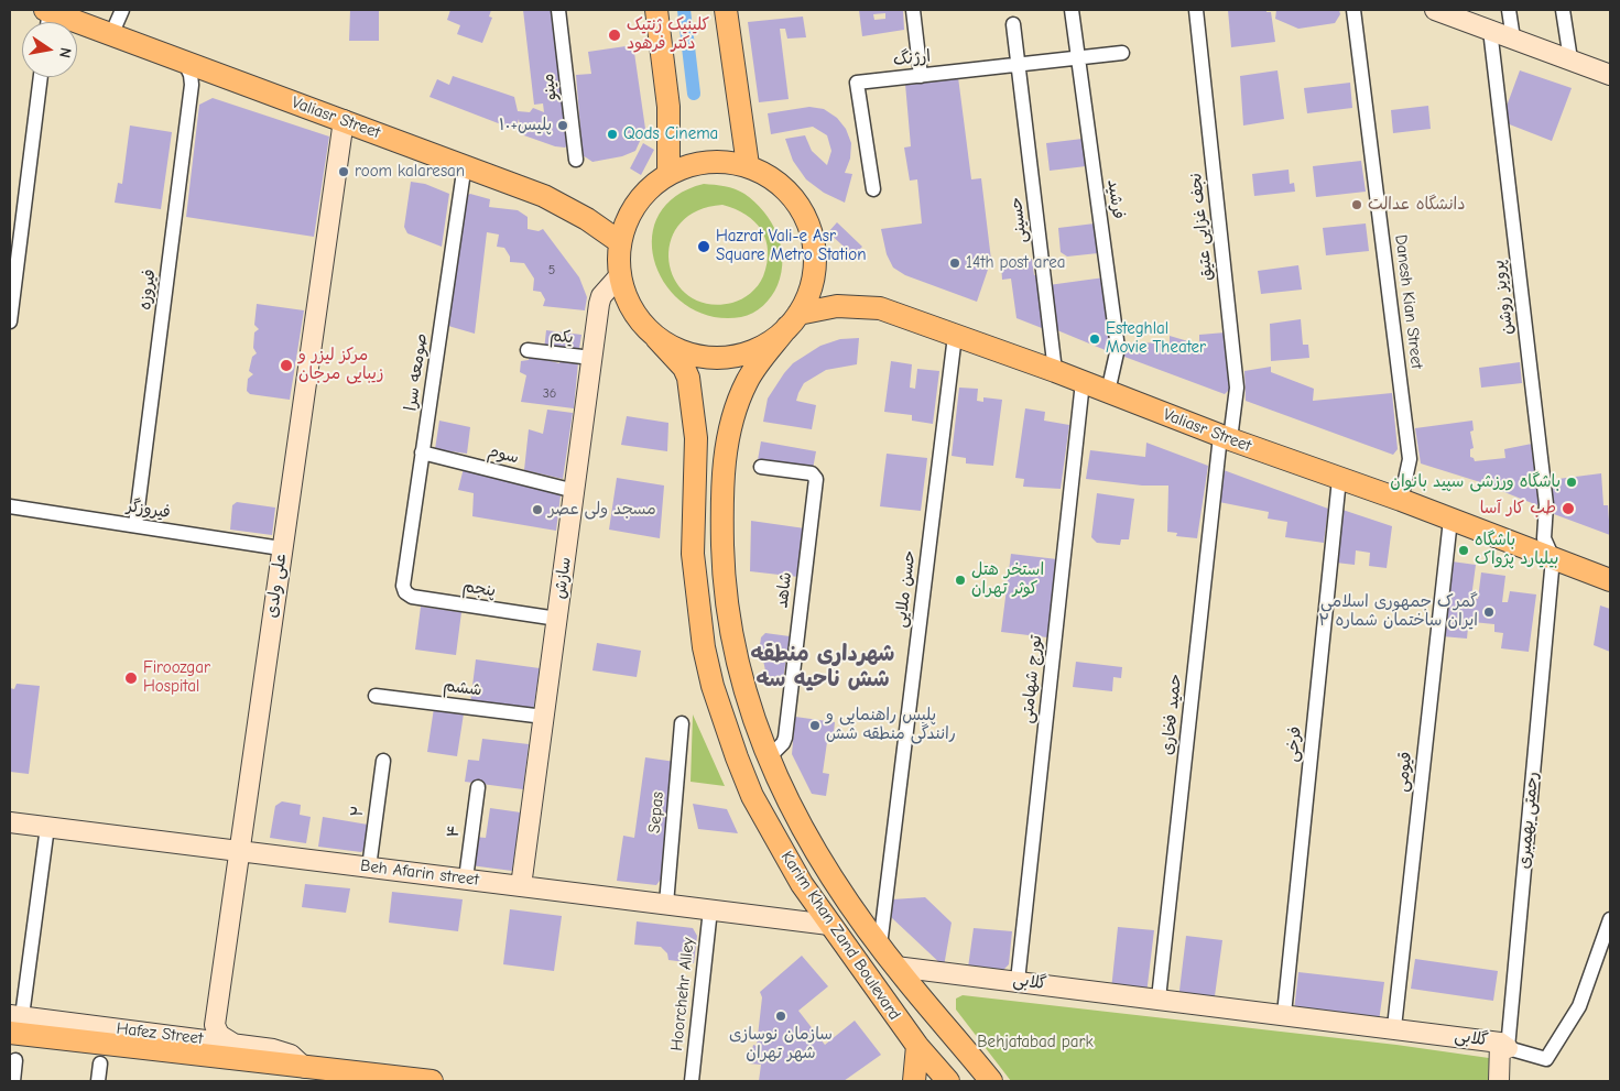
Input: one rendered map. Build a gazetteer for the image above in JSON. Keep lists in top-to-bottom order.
{
  "streets": {
    "main road": ["Valiasr Street", "Karim Khan Zand Boulevard", "Hafez Street"],
    "street": [
      "ارژنگ",
      "مینو",
      "فرشید",
      "حسینی",
      "نجف غزایی عتیق",
      "فیروزه",
      "پرویز روشن",
      "Danesh Kian Street",
      "یکم",
      "صومعه سرا",
      "سوم",
      "فیروزگر",
      "سازش",
      "علی ولدی",
      "پنجم",
      "حسن ملایی",
      "شاهد",
      "تورج شهامتی",
      "ششم",
      "حمید فخاری",
      "فرخی",
      "قیومی",
      "۲",
      "Sepas",
      "رحمتی بهمبری",
      "۴",
      "Beh Afarin street",
      "گلابی",
      "Hoorchehr Alley"
    ]
  },
  "crossings": [
    ["ارژنگ", "فرشید"],
    ["ارژنگ", "حسینی"],
    ["Valiasr Street", "فرشید"],
    ["Valiasr Street", "حسینی"],
    ["Valiasr Street", "نجف غزایی عتیق"],
    ["Valiasr Street", "فیروزه"],
    ["Valiasr Street", "پرویز روشن"],
    ["Valiasr Street", "Danesh Kian Street"],
    ["Valiasr Street", "صومعه سرا"],
    ["Valiasr Street", "سازش"],
    ["Valiasr Street", "علی ولدی"],
    ["Valiasr Street", "حسن ملایی"],
    ["Valiasr Street", "تورج شهامتی"],
    ["Valiasr Street", "حمید فخاری"],
    ["Valiasr Street", "فرخی"],
    ["Valiasr Street", "قیومی"],
    ["Valiasr Street", "رحمتی بهمبری"],
    ["Valiasr Street", "Karim Khan Zand Boulevard"],
    ["نجف غزایی عتیق", "حمید فخاری"],
    ["فیروزه", "فیروزگر"],
    ["پرویز روشن", "رحمتی بهمبری"],
    ["یکم", "سازش"],
    ["صومعه سرا", "سوم"],
    ["صومعه سرا", "پنجم"],
    ["سوم", "سازش"],
    ["فیروزگر", "علی ولدی"],
    ["سازش", "پنجم"],
    ["سازش", "ششم"],
    ["سازش", "Beh Afarin street"],
    ["سازش", "Karim Khan Zand Boulevard"],
    ["علی ولدی", "Beh Afarin street"],
    ["علی ولدی", "Hafez Street"],
    ["حسن ملایی", "Karim Khan Zand Boulevard"],
    ["شاهد", "Karim Khan Zand Boulevard"],
    ["تورج شهامتی", "گلابی"],
    ["حمید فخاری", "گلابی"],
    ["فرخی", "گلابی"],
    ["قیومی", "گلابی"],
    ["۲", "Beh Afarin street"],
    ["Sepas", "Beh Afarin street"],
    ["رحمتی بهمبری", "گلابی"],
    ["۴", "Beh Afarin street"],
    ["Beh Afarin street", "Karim Khan Zand Boulevard"],
    ["Beh Afarin street", "Hoorchehr Alley"],
    ["Karim Khan Zand Boulevard", "گلابی"]
  ],
  "districts": ["شهرداری منطقه شش ناحیه سه"],
  "parks": ["Behjatabad park"],
  "places": [
    "کلینیک ژنتیک دکتر فرهود",
    "پلیس+۱۰",
    "Qods Cinema",
    "room kalaresan",
    "دانشگاه عدالت",
    "Hazrat Vali-e Asr Square Metro Station",
    "14th post area",
    "Esteghlal Movie Theater",
    "مرکز لیزر و زیبایی مرجان",
    "باشگاه ورزشی سپید بانوان",
    "طب کار آسا",
    "مسجد ولی عصر",
    "باشگاه بیلیارد پژواک",
    "استخر هتل کوثر تهران",
    "گمرک جمهوری اسلامی ایران ساختمان شماره ۲",
    "Firoozgar Hospital",
    "پلیس راهنمایی و رانندگی منطقه شش",
    "سازمان نوسازی شهر تهران"
  ],
  "house_numbers": ["5", "36"],
  "north": "right"
}
